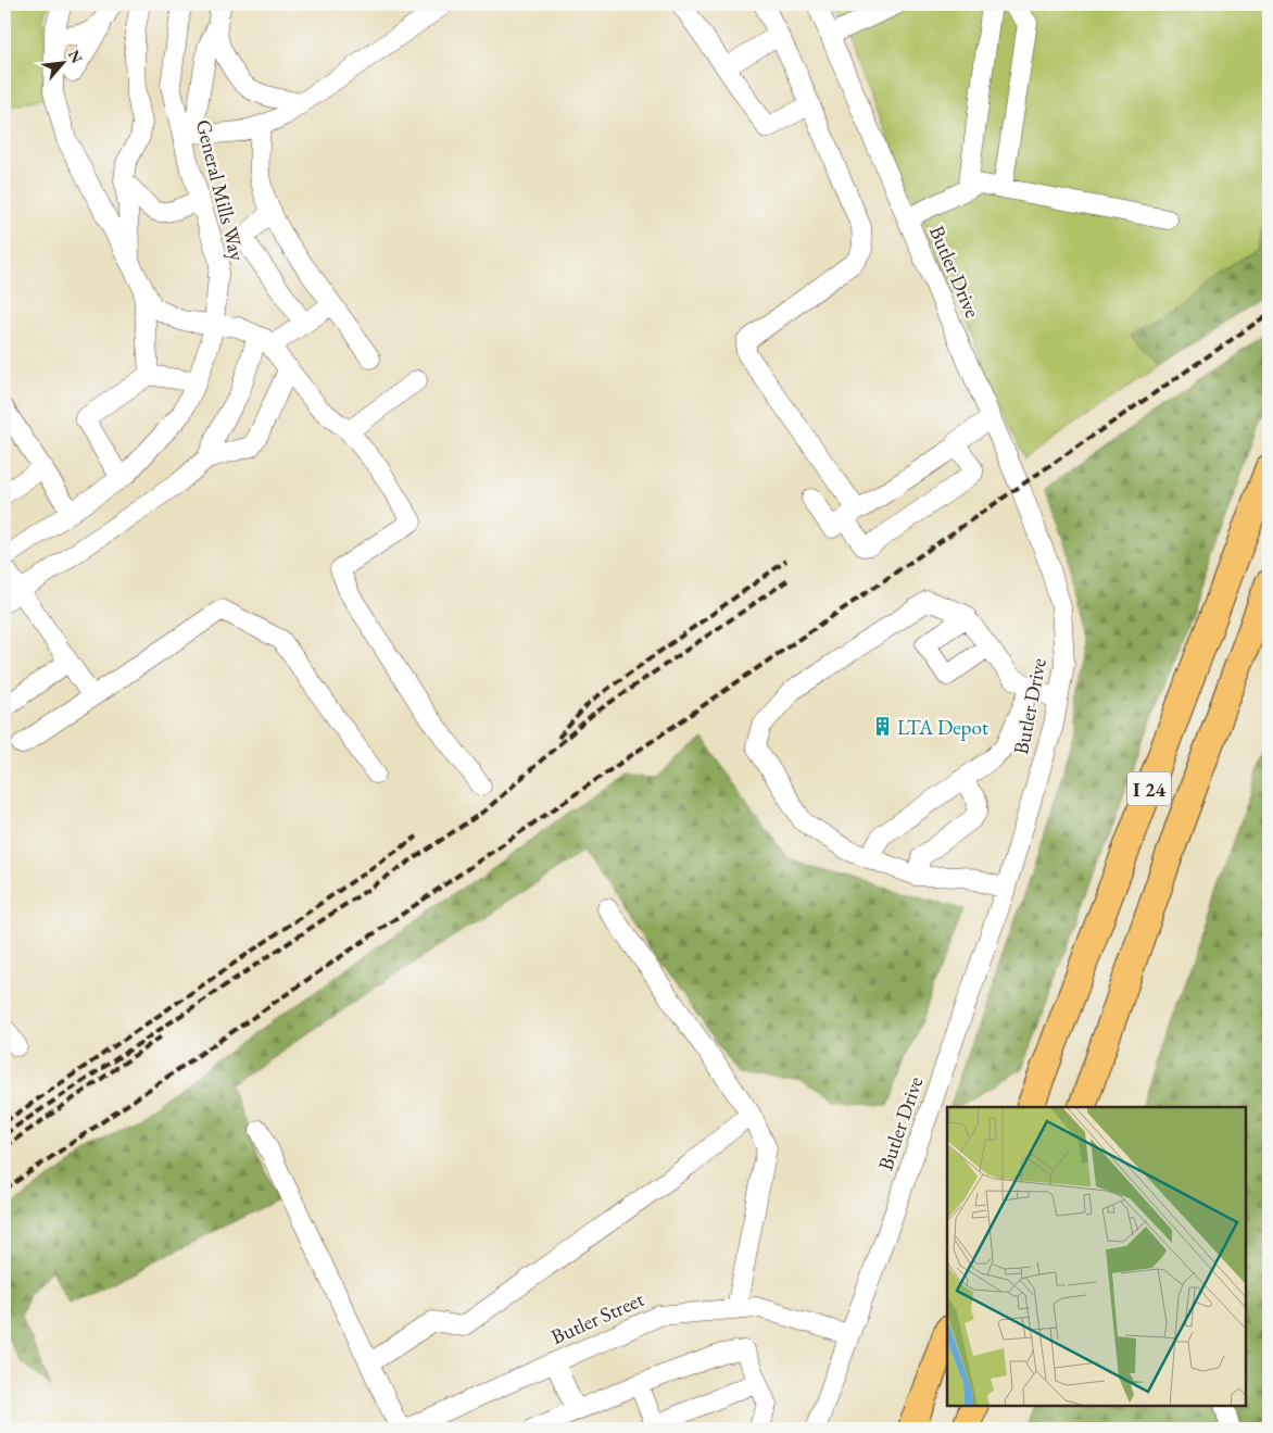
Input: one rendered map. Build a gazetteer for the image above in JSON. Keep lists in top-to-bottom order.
{
  "streets": {
    "highway": ["I 24"],
    "street": ["General Mills Way", "Butler Drive", "Butler Street"]
  },
  "crossings": [
    ["Butler Drive", "Butler Street"]
  ],
  "places": {
    "building": ["LTA Depot"]
  },
  "north": "top right"
}
